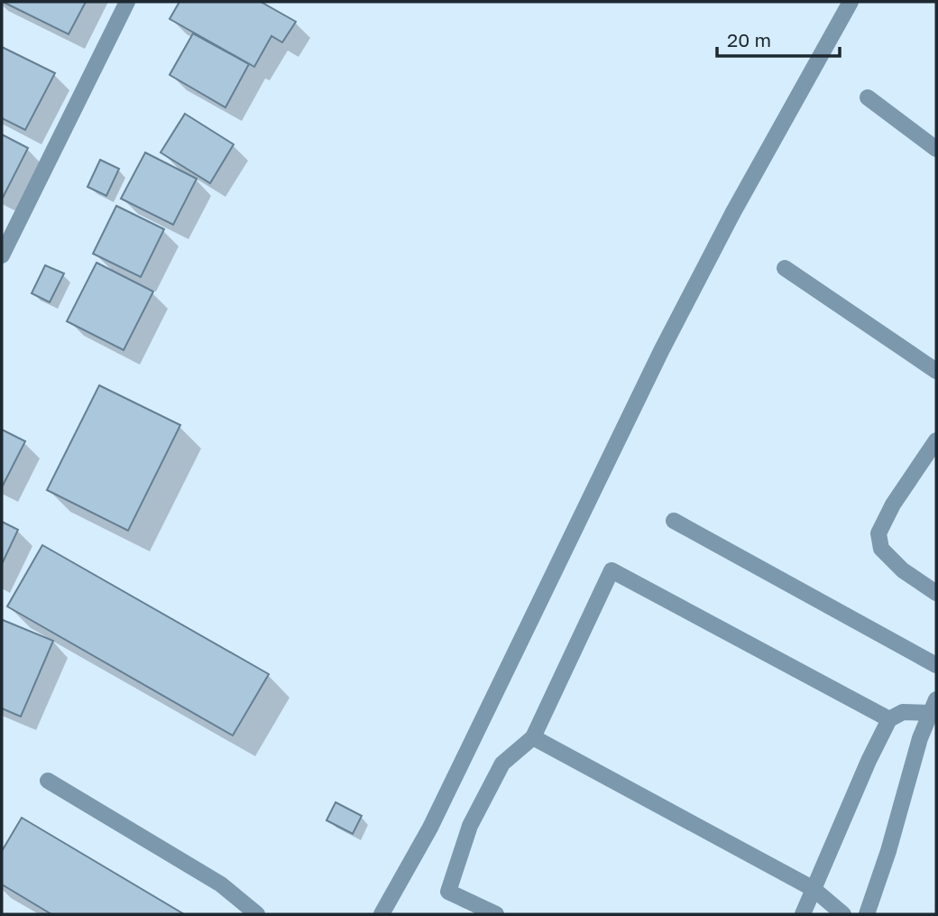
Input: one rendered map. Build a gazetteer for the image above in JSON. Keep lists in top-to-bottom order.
{
  "scale_bar": "20 m"
}
